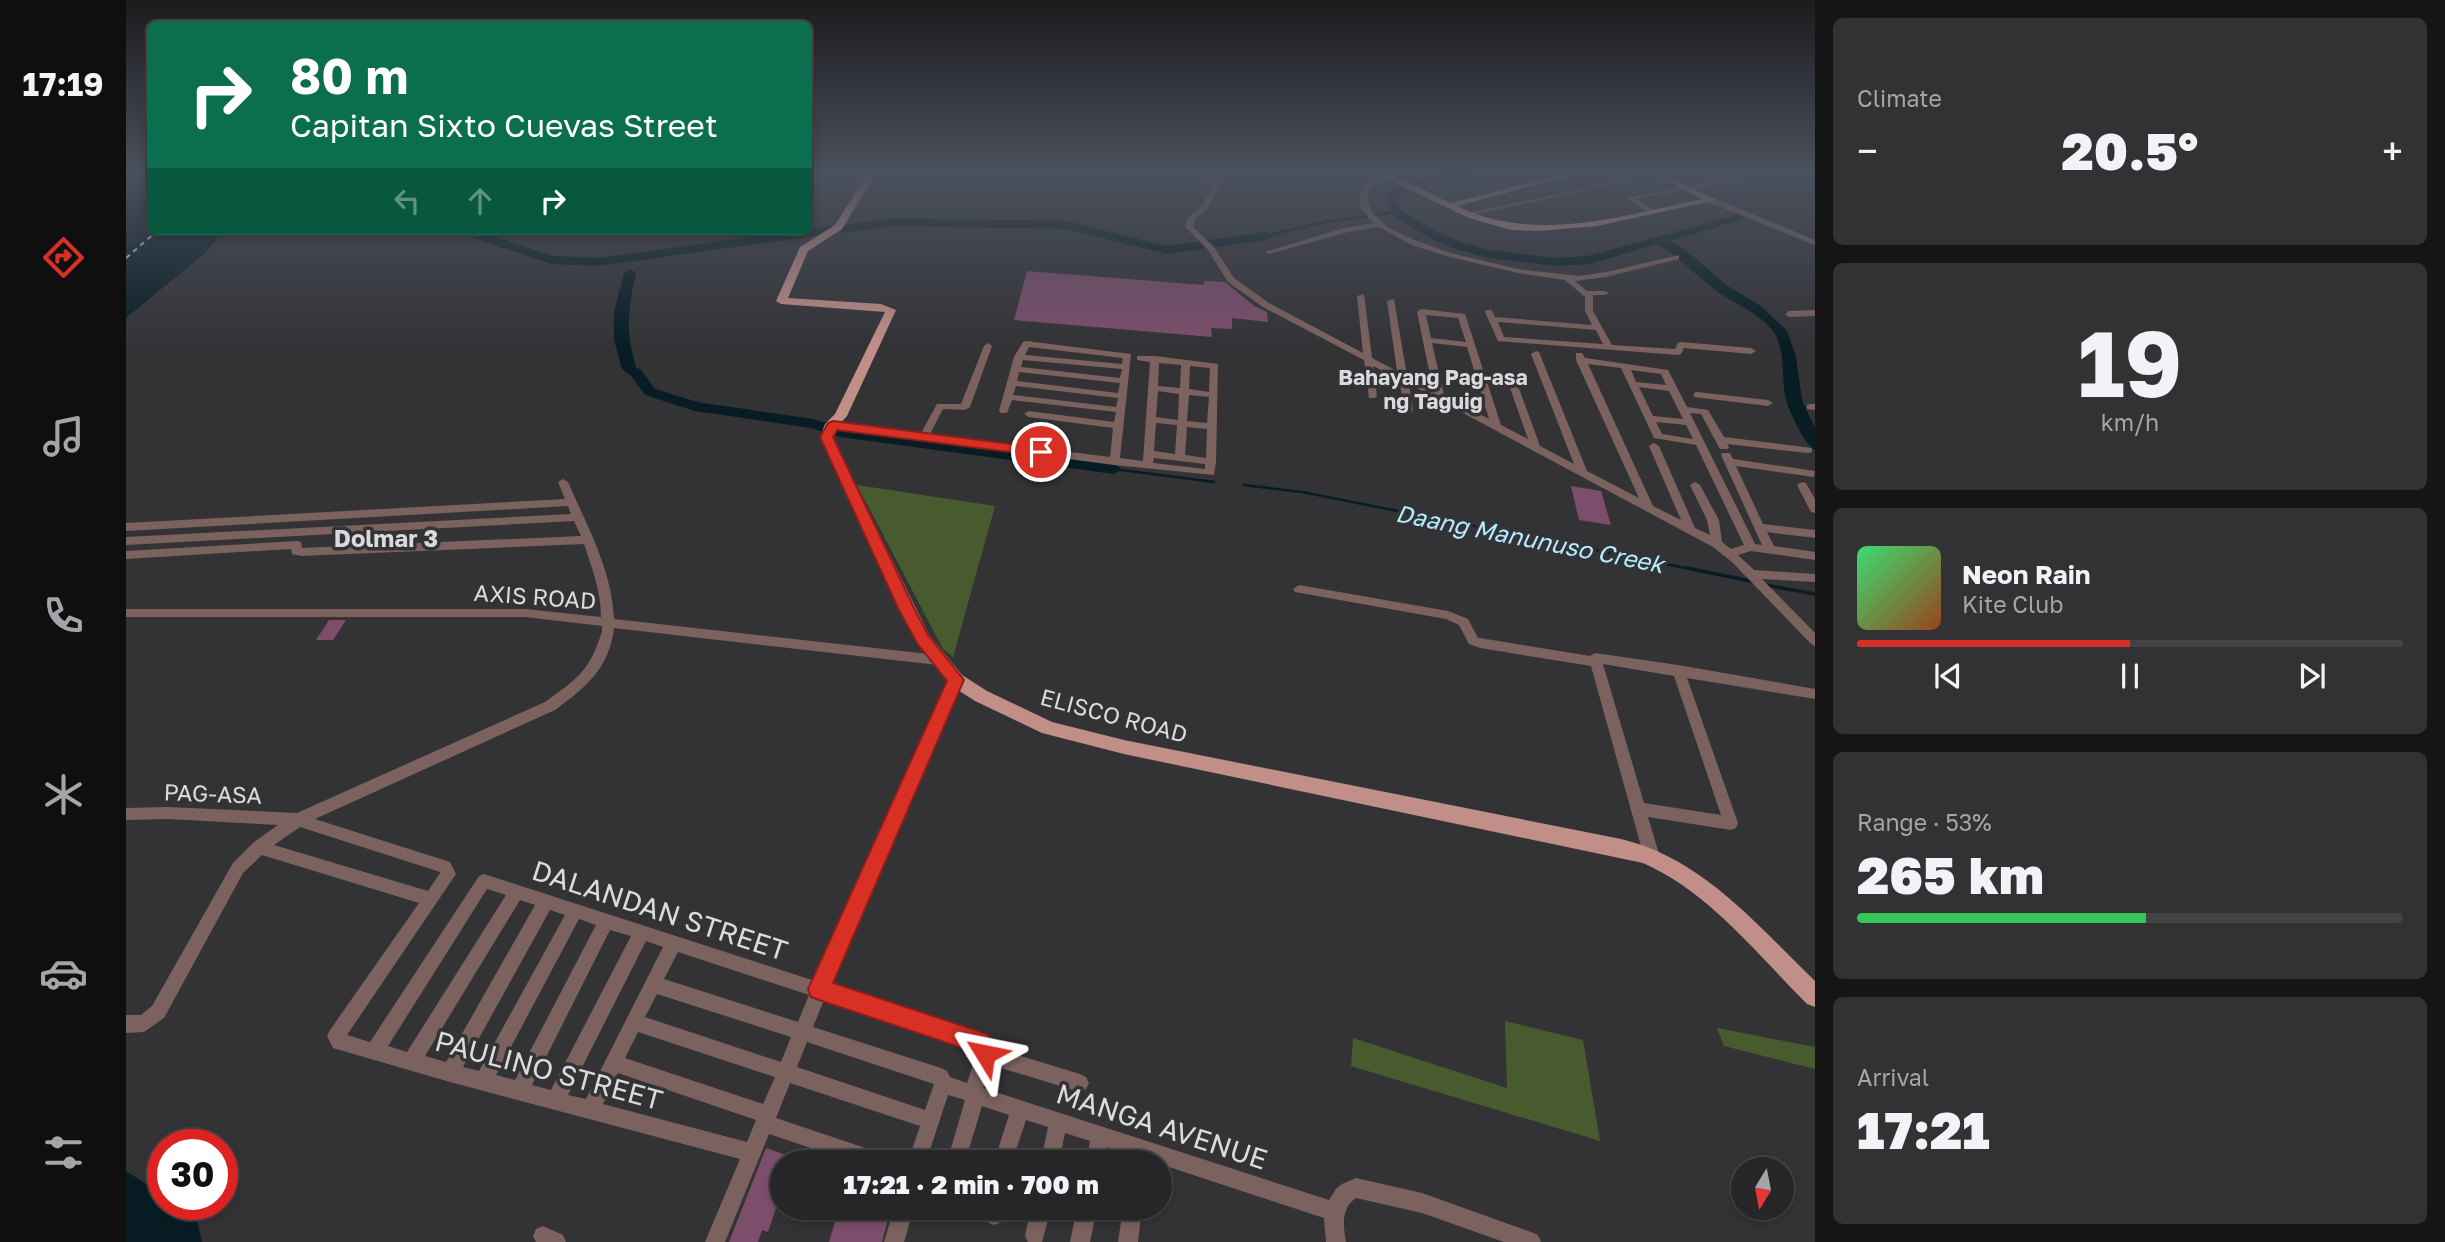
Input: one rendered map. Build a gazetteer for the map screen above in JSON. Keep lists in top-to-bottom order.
{
  "streets": {
    "main road": ["ELISCO ROAD"],
    "street": [
      "AXIS ROAD",
      "PAG-ASA",
      "DALANDAN STREET",
      "PAULINO STREET",
      "MANGA AVENUE"
    ]
  },
  "crossings": [
    ["AXIS ROAD", "ELISCO ROAD"],
    ["DALANDAN STREET", "PAULINO STREET"]
  ],
  "districts": ["Bahayang Pag-asa ng Taguig", "Dolmar 3"],
  "water": ["Daang Manunuso Creek"],
  "north": "bottom",
  "page": {
    "tabs": "17:19",
    "tile": [
      "Climate",
      ["19", "km/h"],
      ["Range · 53%", "265 km"],
      ["Arrival", "17:21"]
    ],
    "turn": ["80 m", "Capitan Sixto Cuevas Street"],
    "heat": ["−", "20.5°", "+"],
    "song": ["Neon Rain", "Kite Club"],
    "limit": "30",
    "trip": "17:21 · 2 min · 700 m"
  }
}
